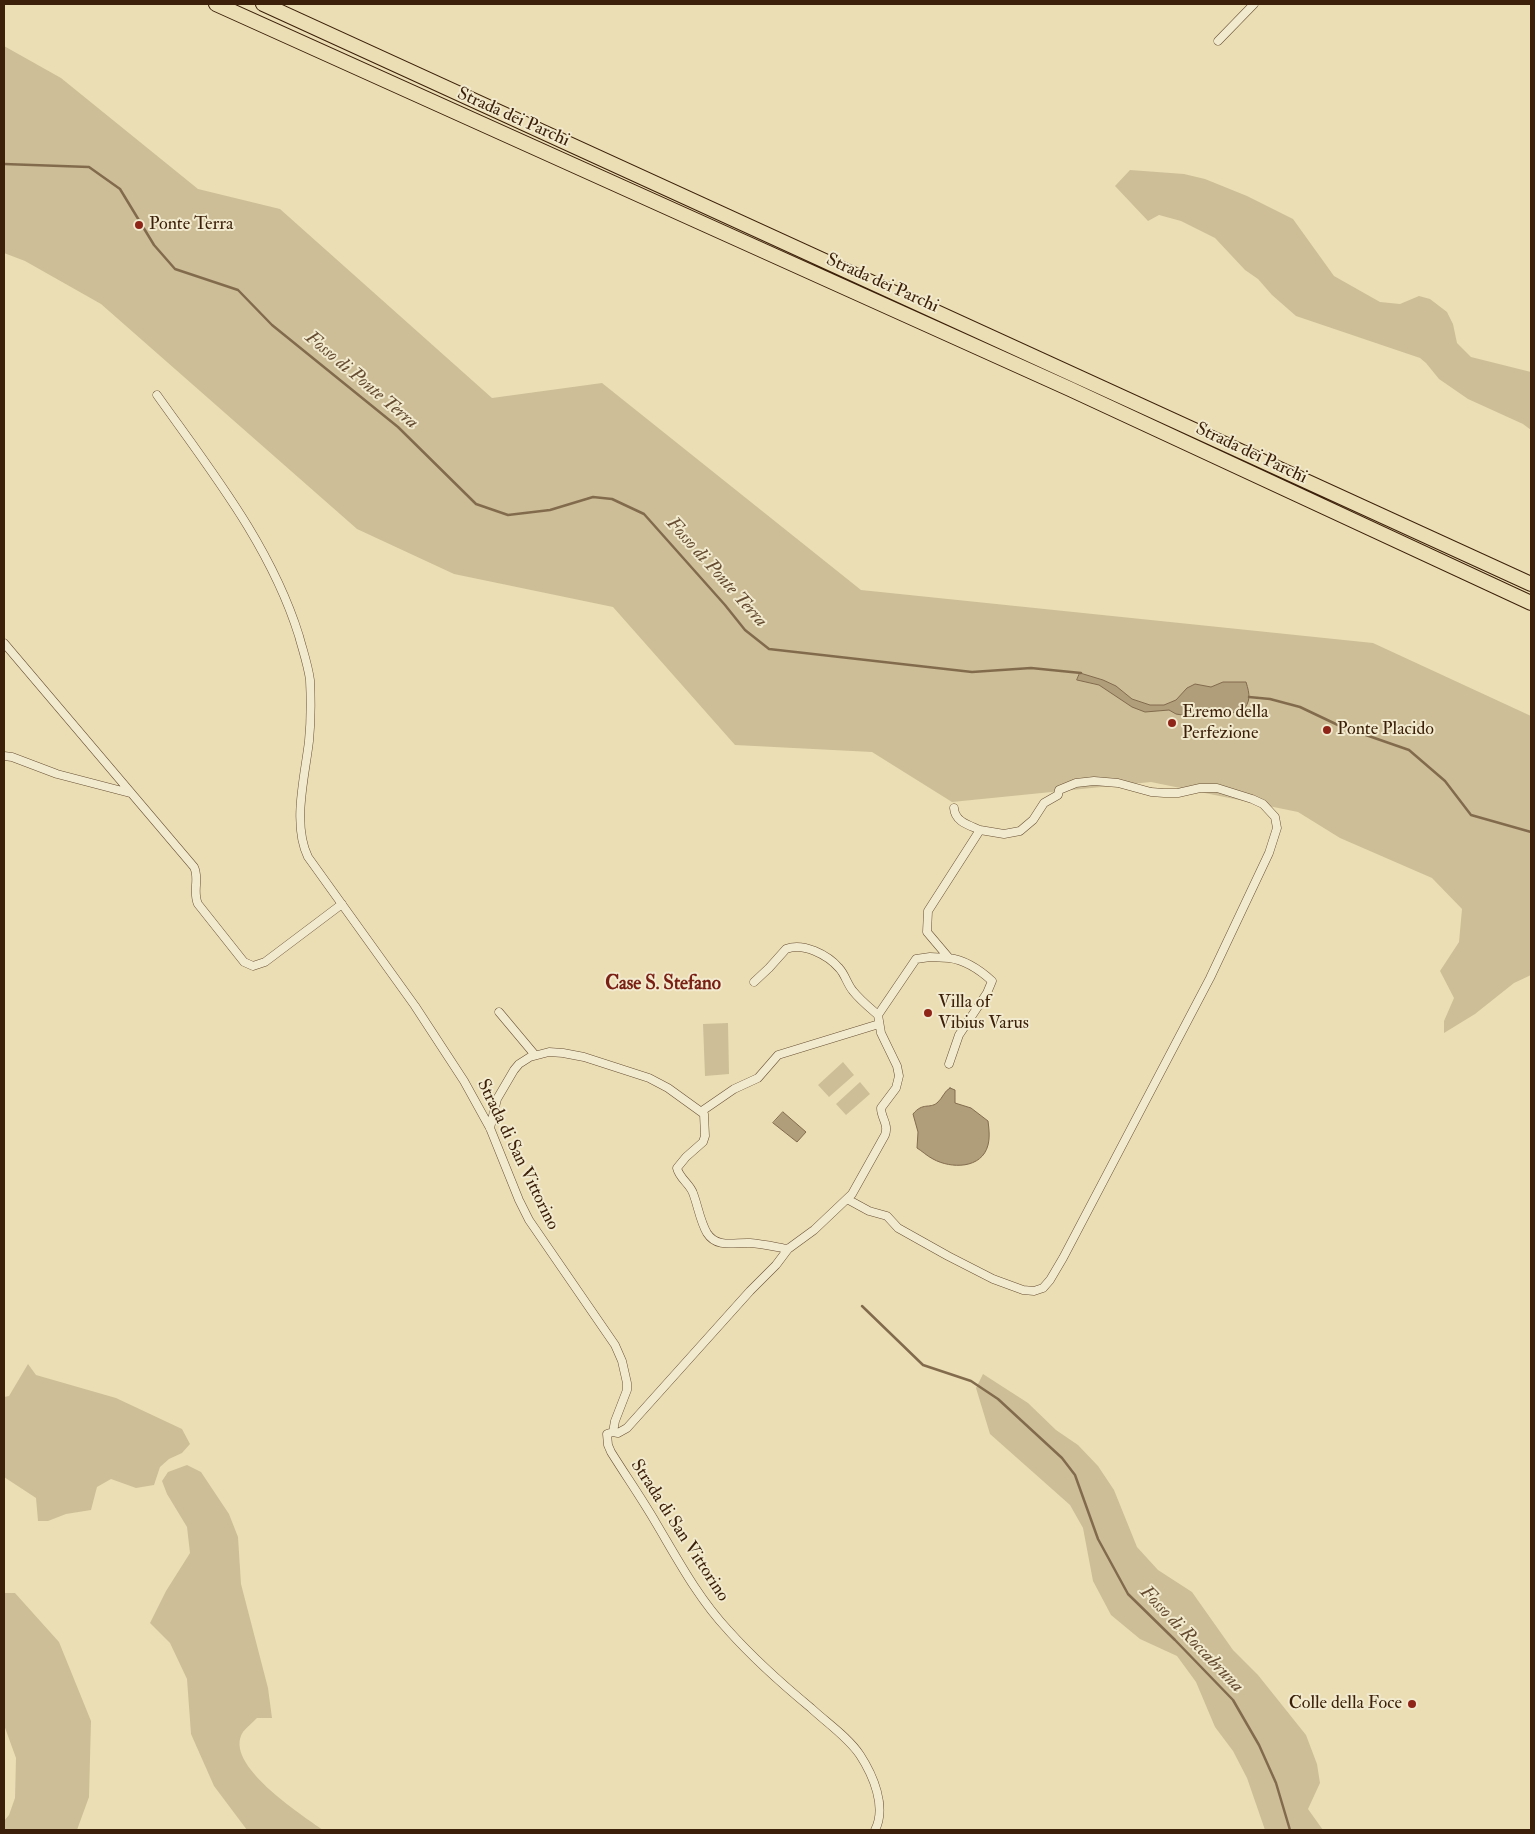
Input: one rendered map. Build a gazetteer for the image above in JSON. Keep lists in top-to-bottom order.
{
  "streets": {
    "highway": ["Strada dei Parchi"],
    "street": ["Strada di San Vittorino"]
  },
  "districts": ["Case S. Stefano"],
  "water": ["Fosso di Ponte Terra", "Fosso di Roccabruna"],
  "places": [
    "Ponte Terra",
    "Eremo della Perfezione",
    "Ponte Placido",
    "Villa of Vibius Varus",
    "Colle della Foce"
  ]
}
